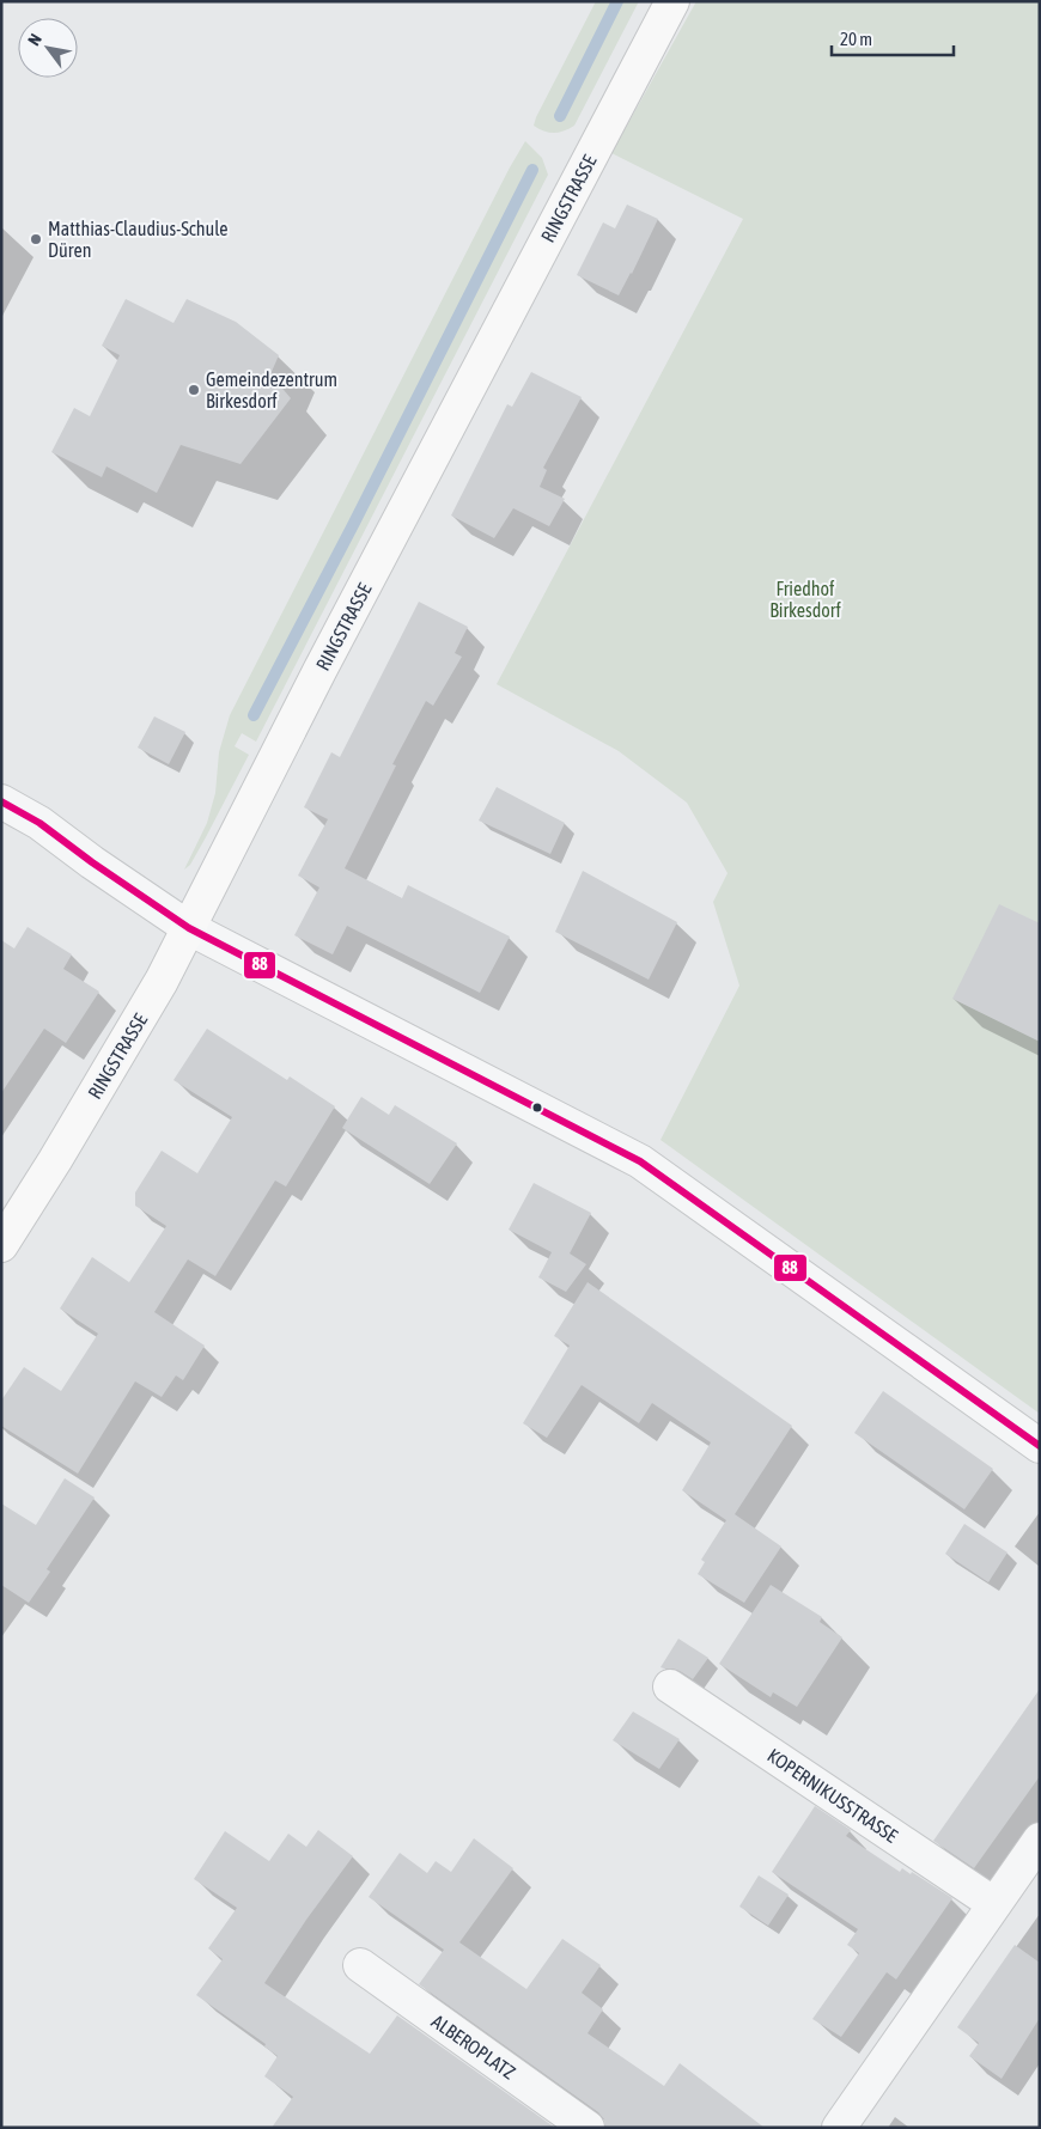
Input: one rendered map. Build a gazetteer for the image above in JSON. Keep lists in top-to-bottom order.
{
  "streets": {
    "main road": ["RINGSTRASSE"],
    "street": ["KOPERNIKUSSTRASSE", "ALBEROPLATZ"]
  },
  "parks": ["Friedhof Birkesdorf"],
  "places": ["Matthias-Claudius-Schule Düren", "Gemeindezentrum Birkesdorf"],
  "lines": ["transit line 88"],
  "scale_bar": "20 m",
  "north": "top left"
}
